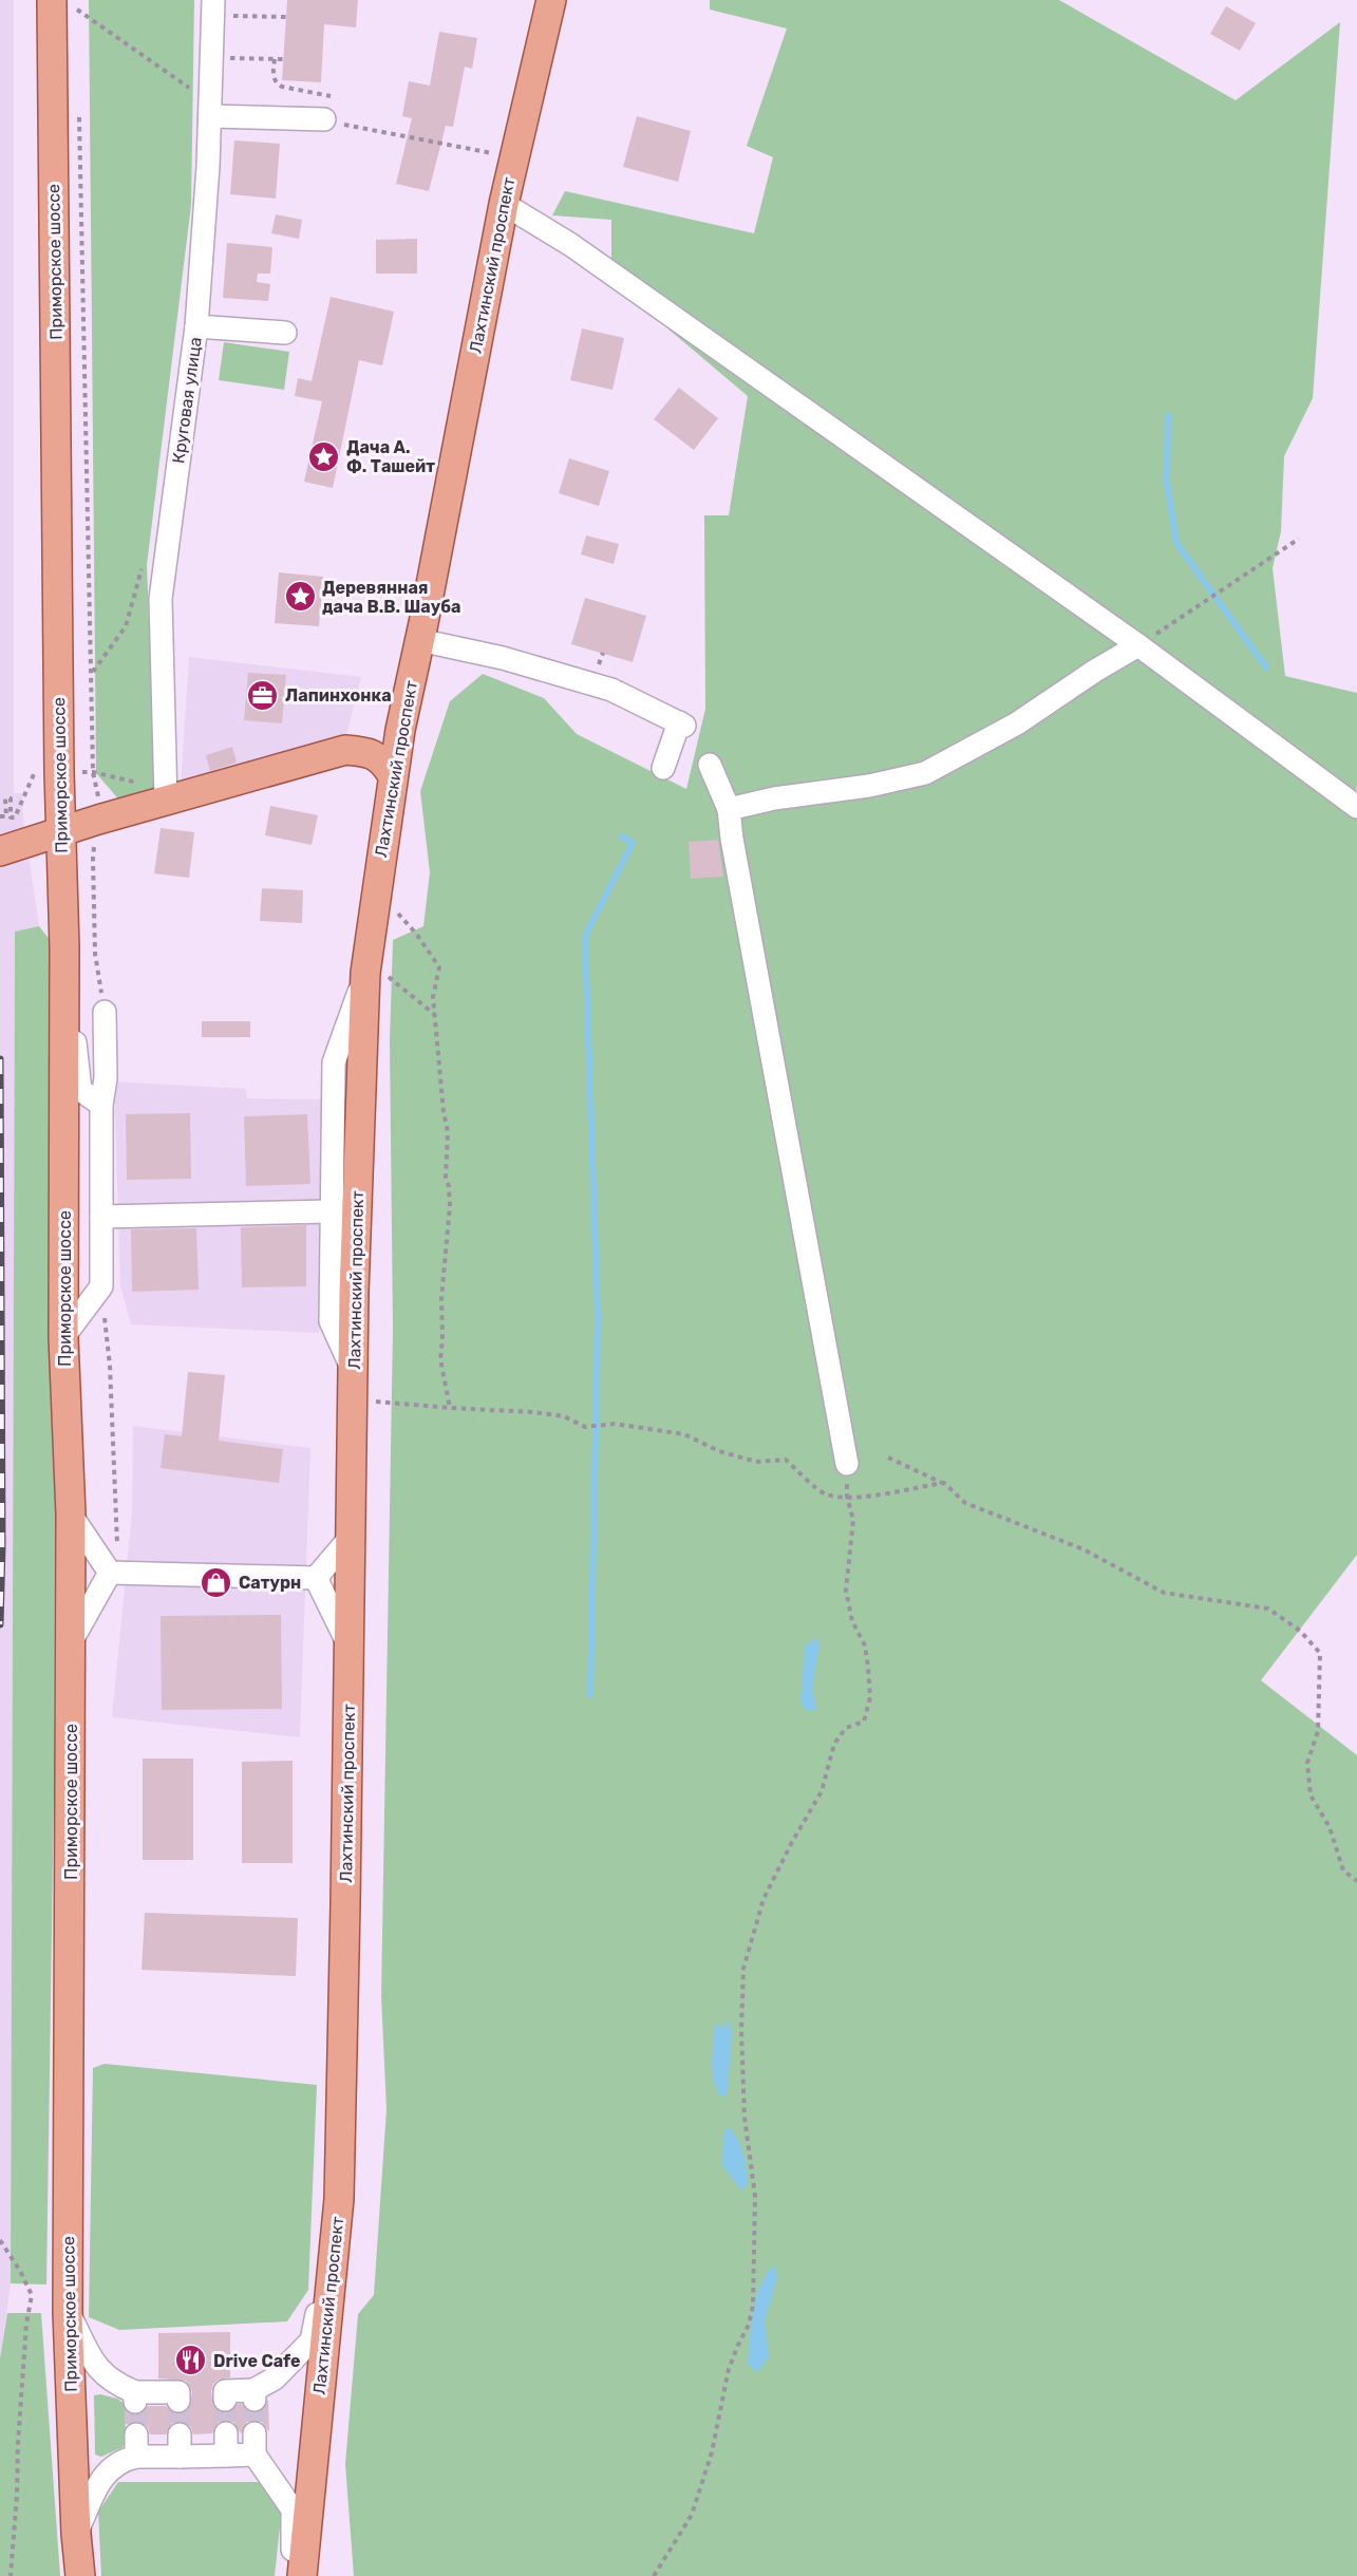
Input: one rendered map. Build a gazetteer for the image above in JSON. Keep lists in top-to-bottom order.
{
  "streets": {
    "main road": ["Приморское шоссе", "Лахтинский проспект"],
    "street": ["Круговая улица"]
  },
  "places": {
    "place": ["Дача А. Ф. Ташейт", "Деревянная дача В.В. Шауба"],
    "office": ["Лапинхонка"],
    "shop": ["Сатурн"],
    "restaurant": ["Drive Cafe"]
  }
}
